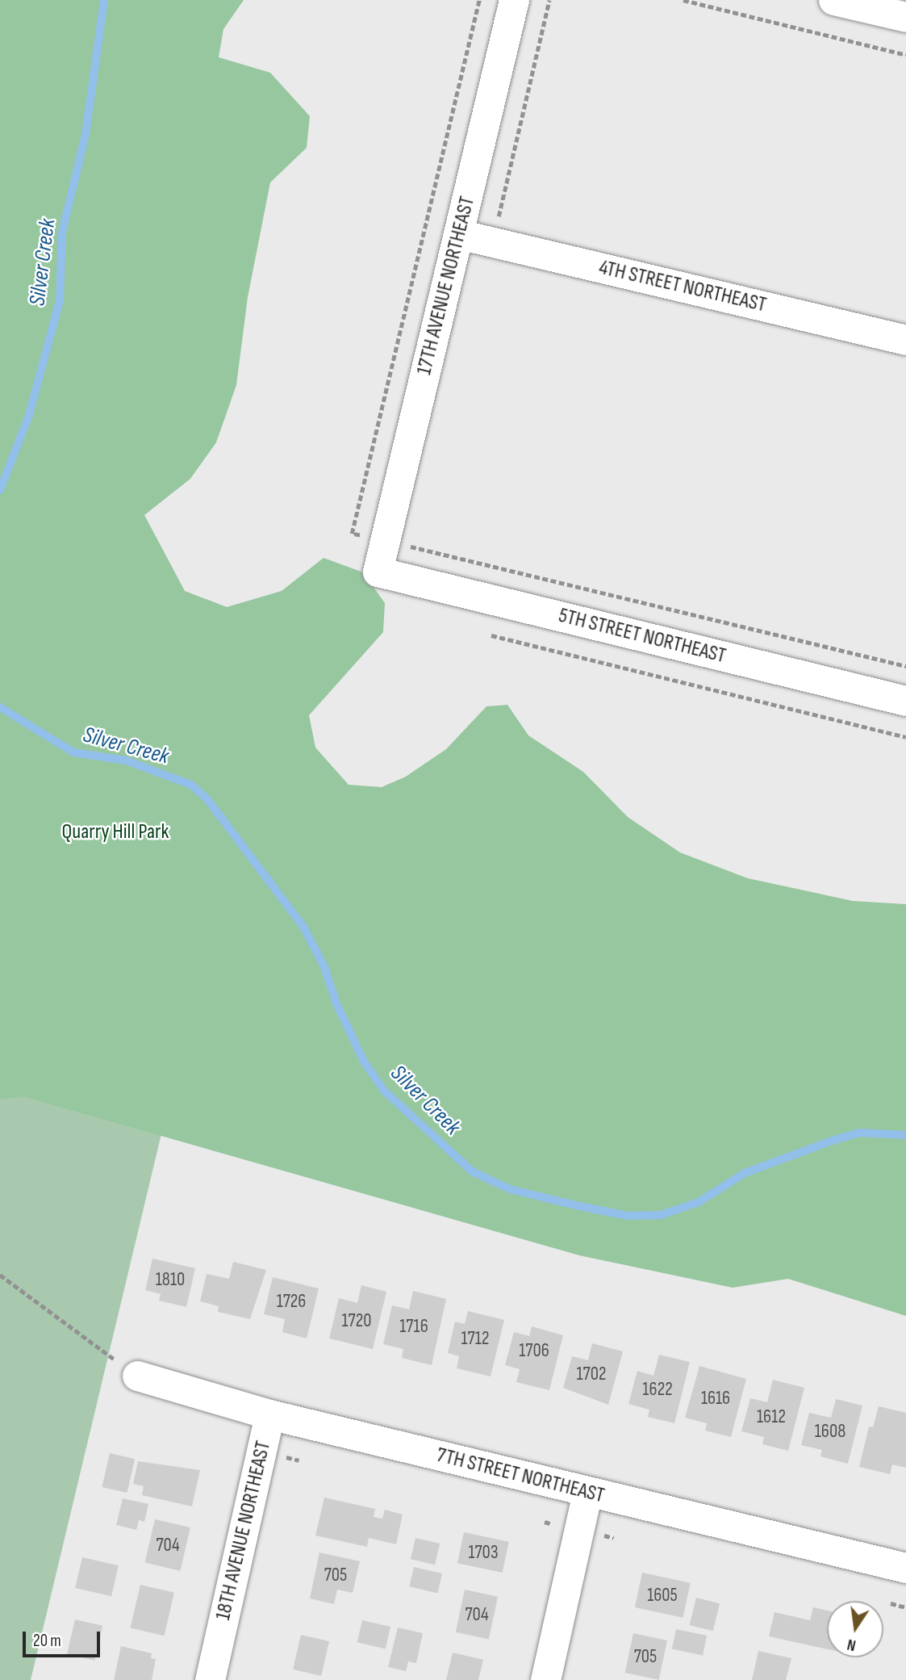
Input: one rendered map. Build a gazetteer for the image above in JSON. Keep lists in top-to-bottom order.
{
  "streets": {
    "street": [
      "17TH AVENUE NORTHEAST",
      "4TH STREET NORTHEAST",
      "5TH STREET NORTHEAST",
      "7TH STREET NORTHEAST",
      "18TH AVENUE NORTHEAST"
    ]
  },
  "crossings": [
    ["17TH AVENUE NORTHEAST", "4TH STREET NORTHEAST"],
    ["17TH AVENUE NORTHEAST", "5TH STREET NORTHEAST"],
    ["7TH STREET NORTHEAST", "18TH AVENUE NORTHEAST"]
  ],
  "water": ["Silver Creek"],
  "parks": ["Quarry Hill Park"],
  "house_numbers": [
    "1810",
    "1726",
    "1720",
    "1716",
    "1712",
    "1706",
    "1702",
    "1622",
    "1616",
    "1612",
    "1608",
    "704",
    "1703",
    "705",
    "1605",
    "704",
    "705"
  ],
  "scale_bar": "20 m",
  "north": "bottom"
}
